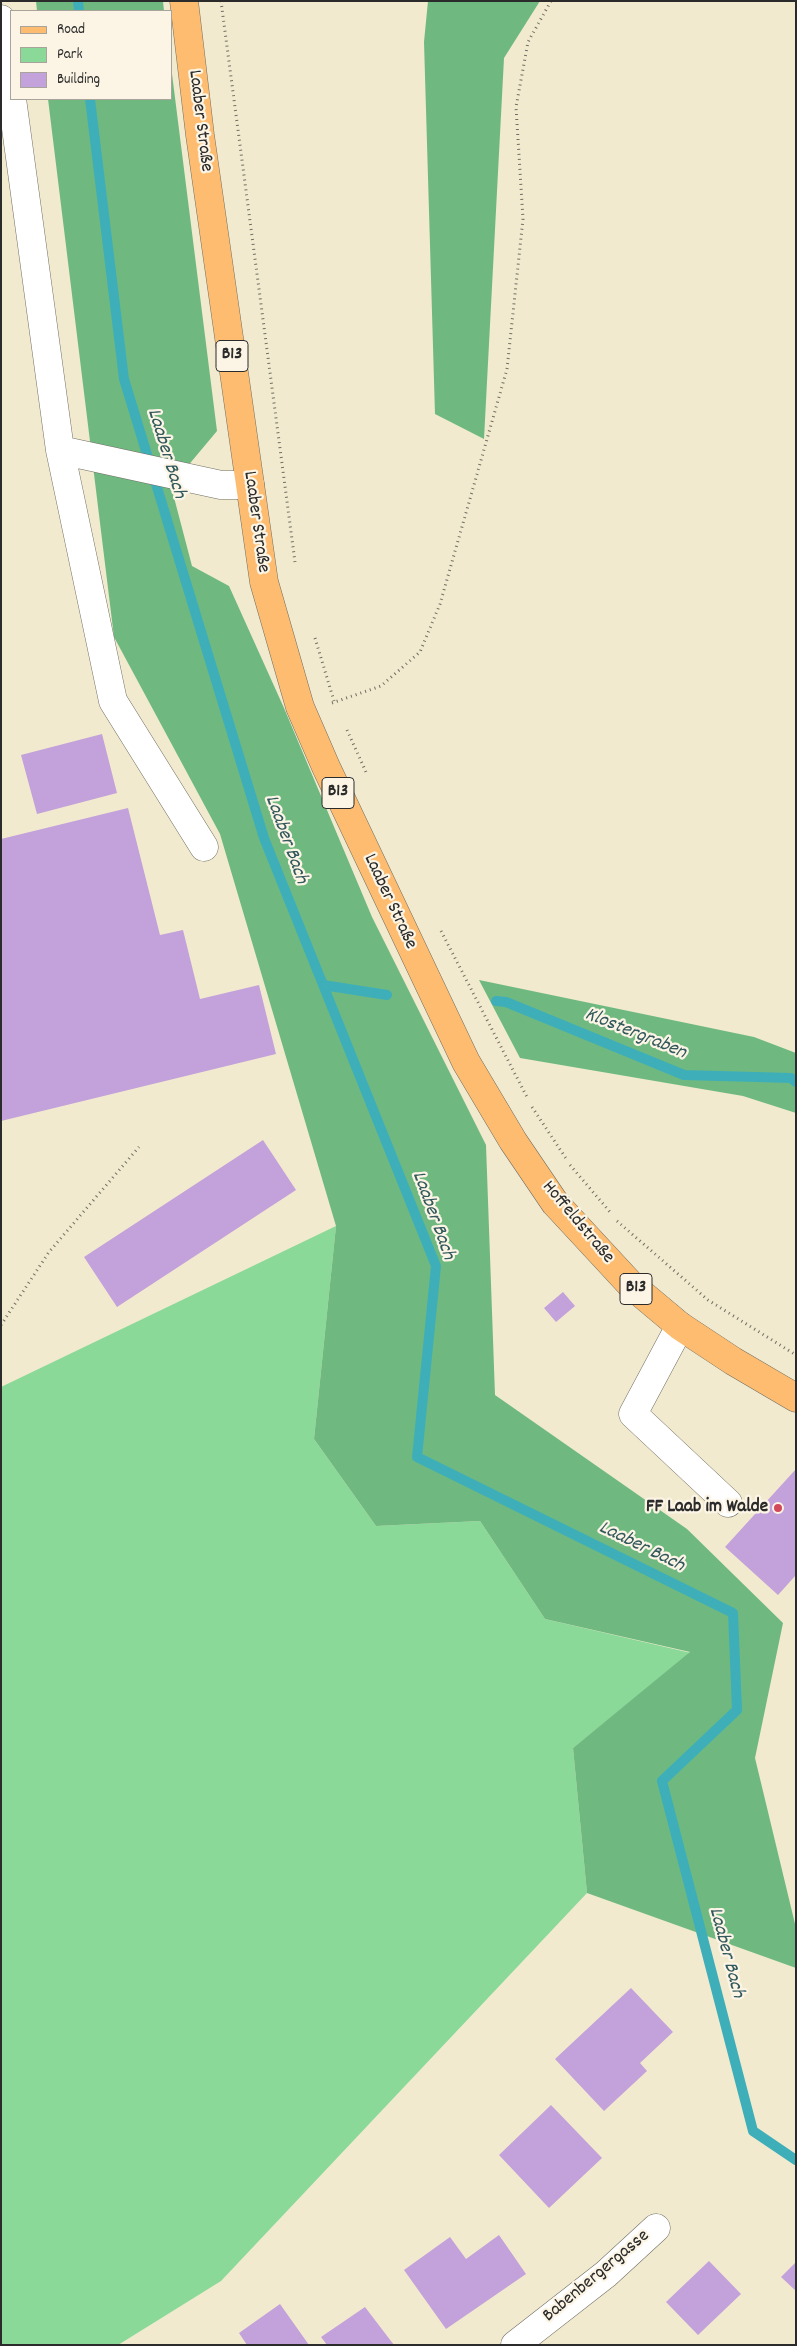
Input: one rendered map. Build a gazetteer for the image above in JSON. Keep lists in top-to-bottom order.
{
  "streets": {
    "main road": ["Laaber Straße", "B13", "Hoffeldstraße"],
    "street": ["Babenbergergasse"]
  },
  "crossings": [
    ["Laaber Straße", "Hoffeldstraße"]
  ],
  "water": ["Laaber Bach", "Klostergraben"],
  "places": ["FF Laab im Walde"],
  "legend": ["Road", "Park", "Building"]
}
